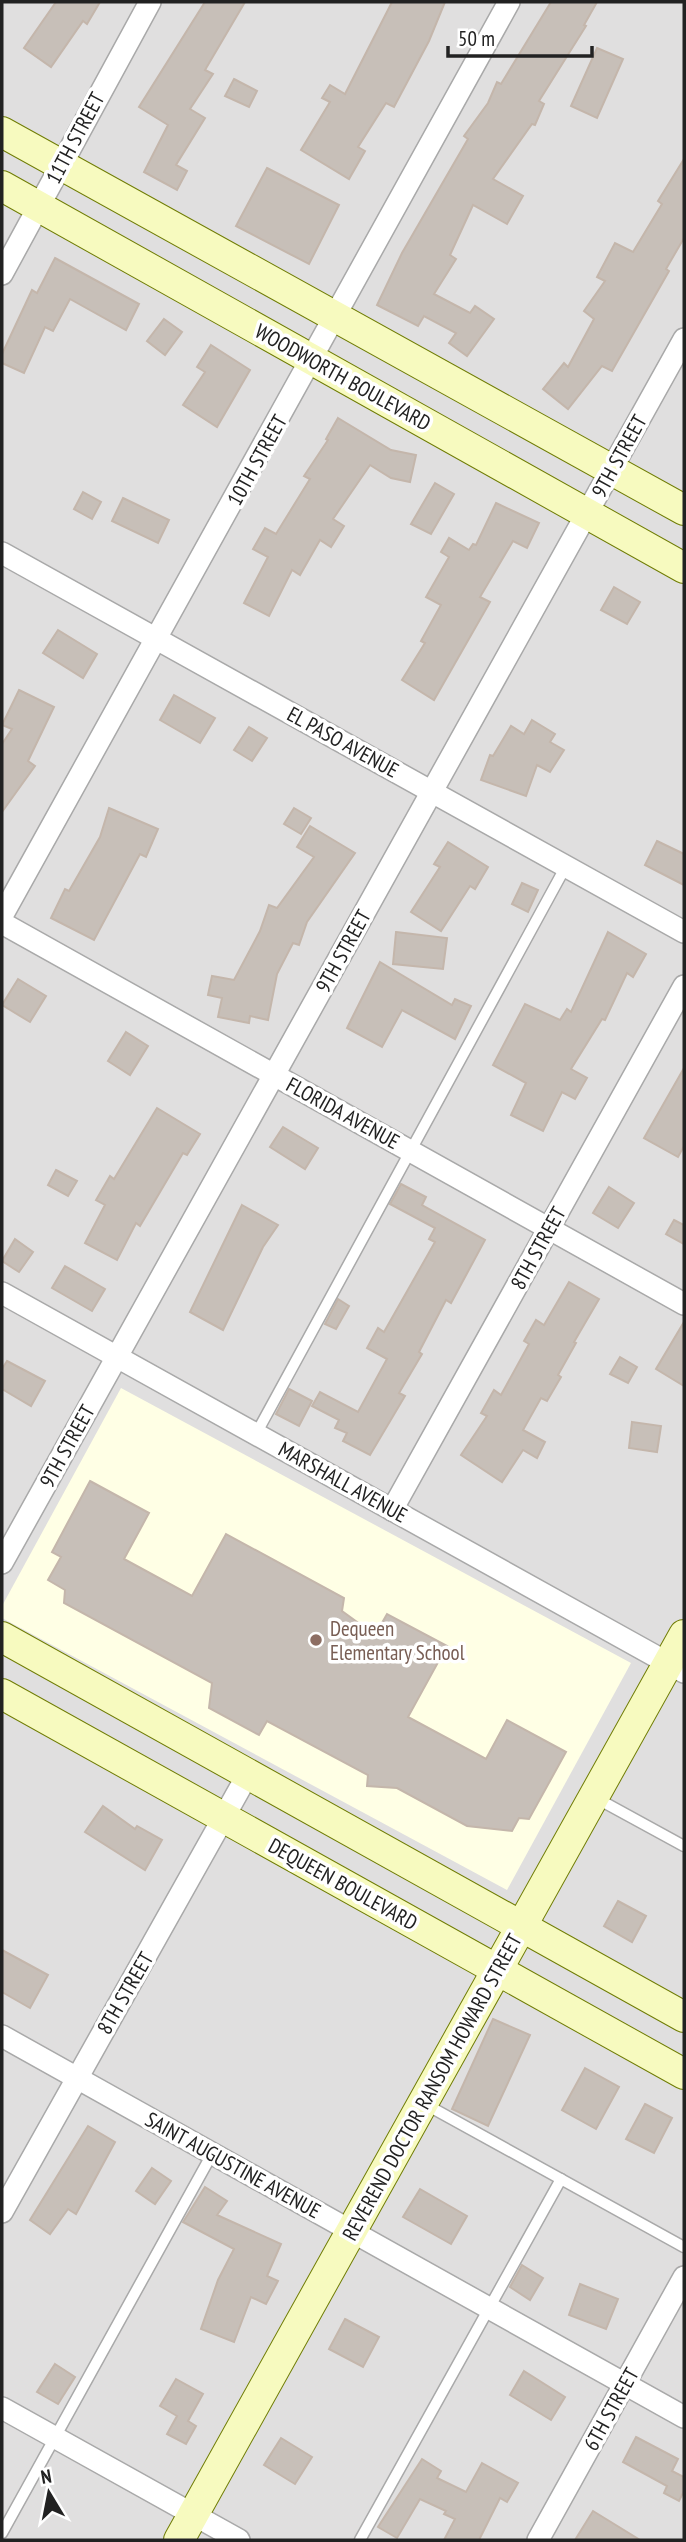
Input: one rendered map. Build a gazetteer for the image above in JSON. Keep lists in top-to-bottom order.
{
  "streets": {
    "street": [
      "11TH STREET",
      "WOODWORTH BOULEVARD",
      "9TH STREET",
      "10TH STREET",
      "EL PASO AVENUE",
      "FLORIDA AVENUE",
      "8TH STREET",
      "MARSHALL AVENUE",
      "DEQUEEN BOULEVARD",
      "REVEREND DOCTOR RANSOM HOWARD STREET",
      "SAINT AUGUSTINE AVENUE",
      "6TH STREET"
    ]
  },
  "crossings": [
    ["11TH STREET", "WOODWORTH BOULEVARD"],
    ["WOODWORTH BOULEVARD", "9TH STREET"],
    ["WOODWORTH BOULEVARD", "10TH STREET"],
    ["9TH STREET", "EL PASO AVENUE"],
    ["9TH STREET", "FLORIDA AVENUE"],
    ["9TH STREET", "MARSHALL AVENUE"],
    ["10TH STREET", "EL PASO AVENUE"],
    ["FLORIDA AVENUE", "8TH STREET"],
    ["8TH STREET", "MARSHALL AVENUE"],
    ["8TH STREET", "DEQUEEN BOULEVARD"],
    ["8TH STREET", "SAINT AUGUSTINE AVENUE"],
    ["MARSHALL AVENUE", "REVEREND DOCTOR RANSOM HOWARD STREET"],
    ["DEQUEEN BOULEVARD", "REVEREND DOCTOR RANSOM HOWARD STREET"],
    ["REVEREND DOCTOR RANSOM HOWARD STREET", "SAINT AUGUSTINE AVENUE"],
    ["SAINT AUGUSTINE AVENUE", "6TH STREET"]
  ],
  "places": ["Dequeen Elementary School"],
  "scale_bar": "50 m",
  "north": "top"
}
